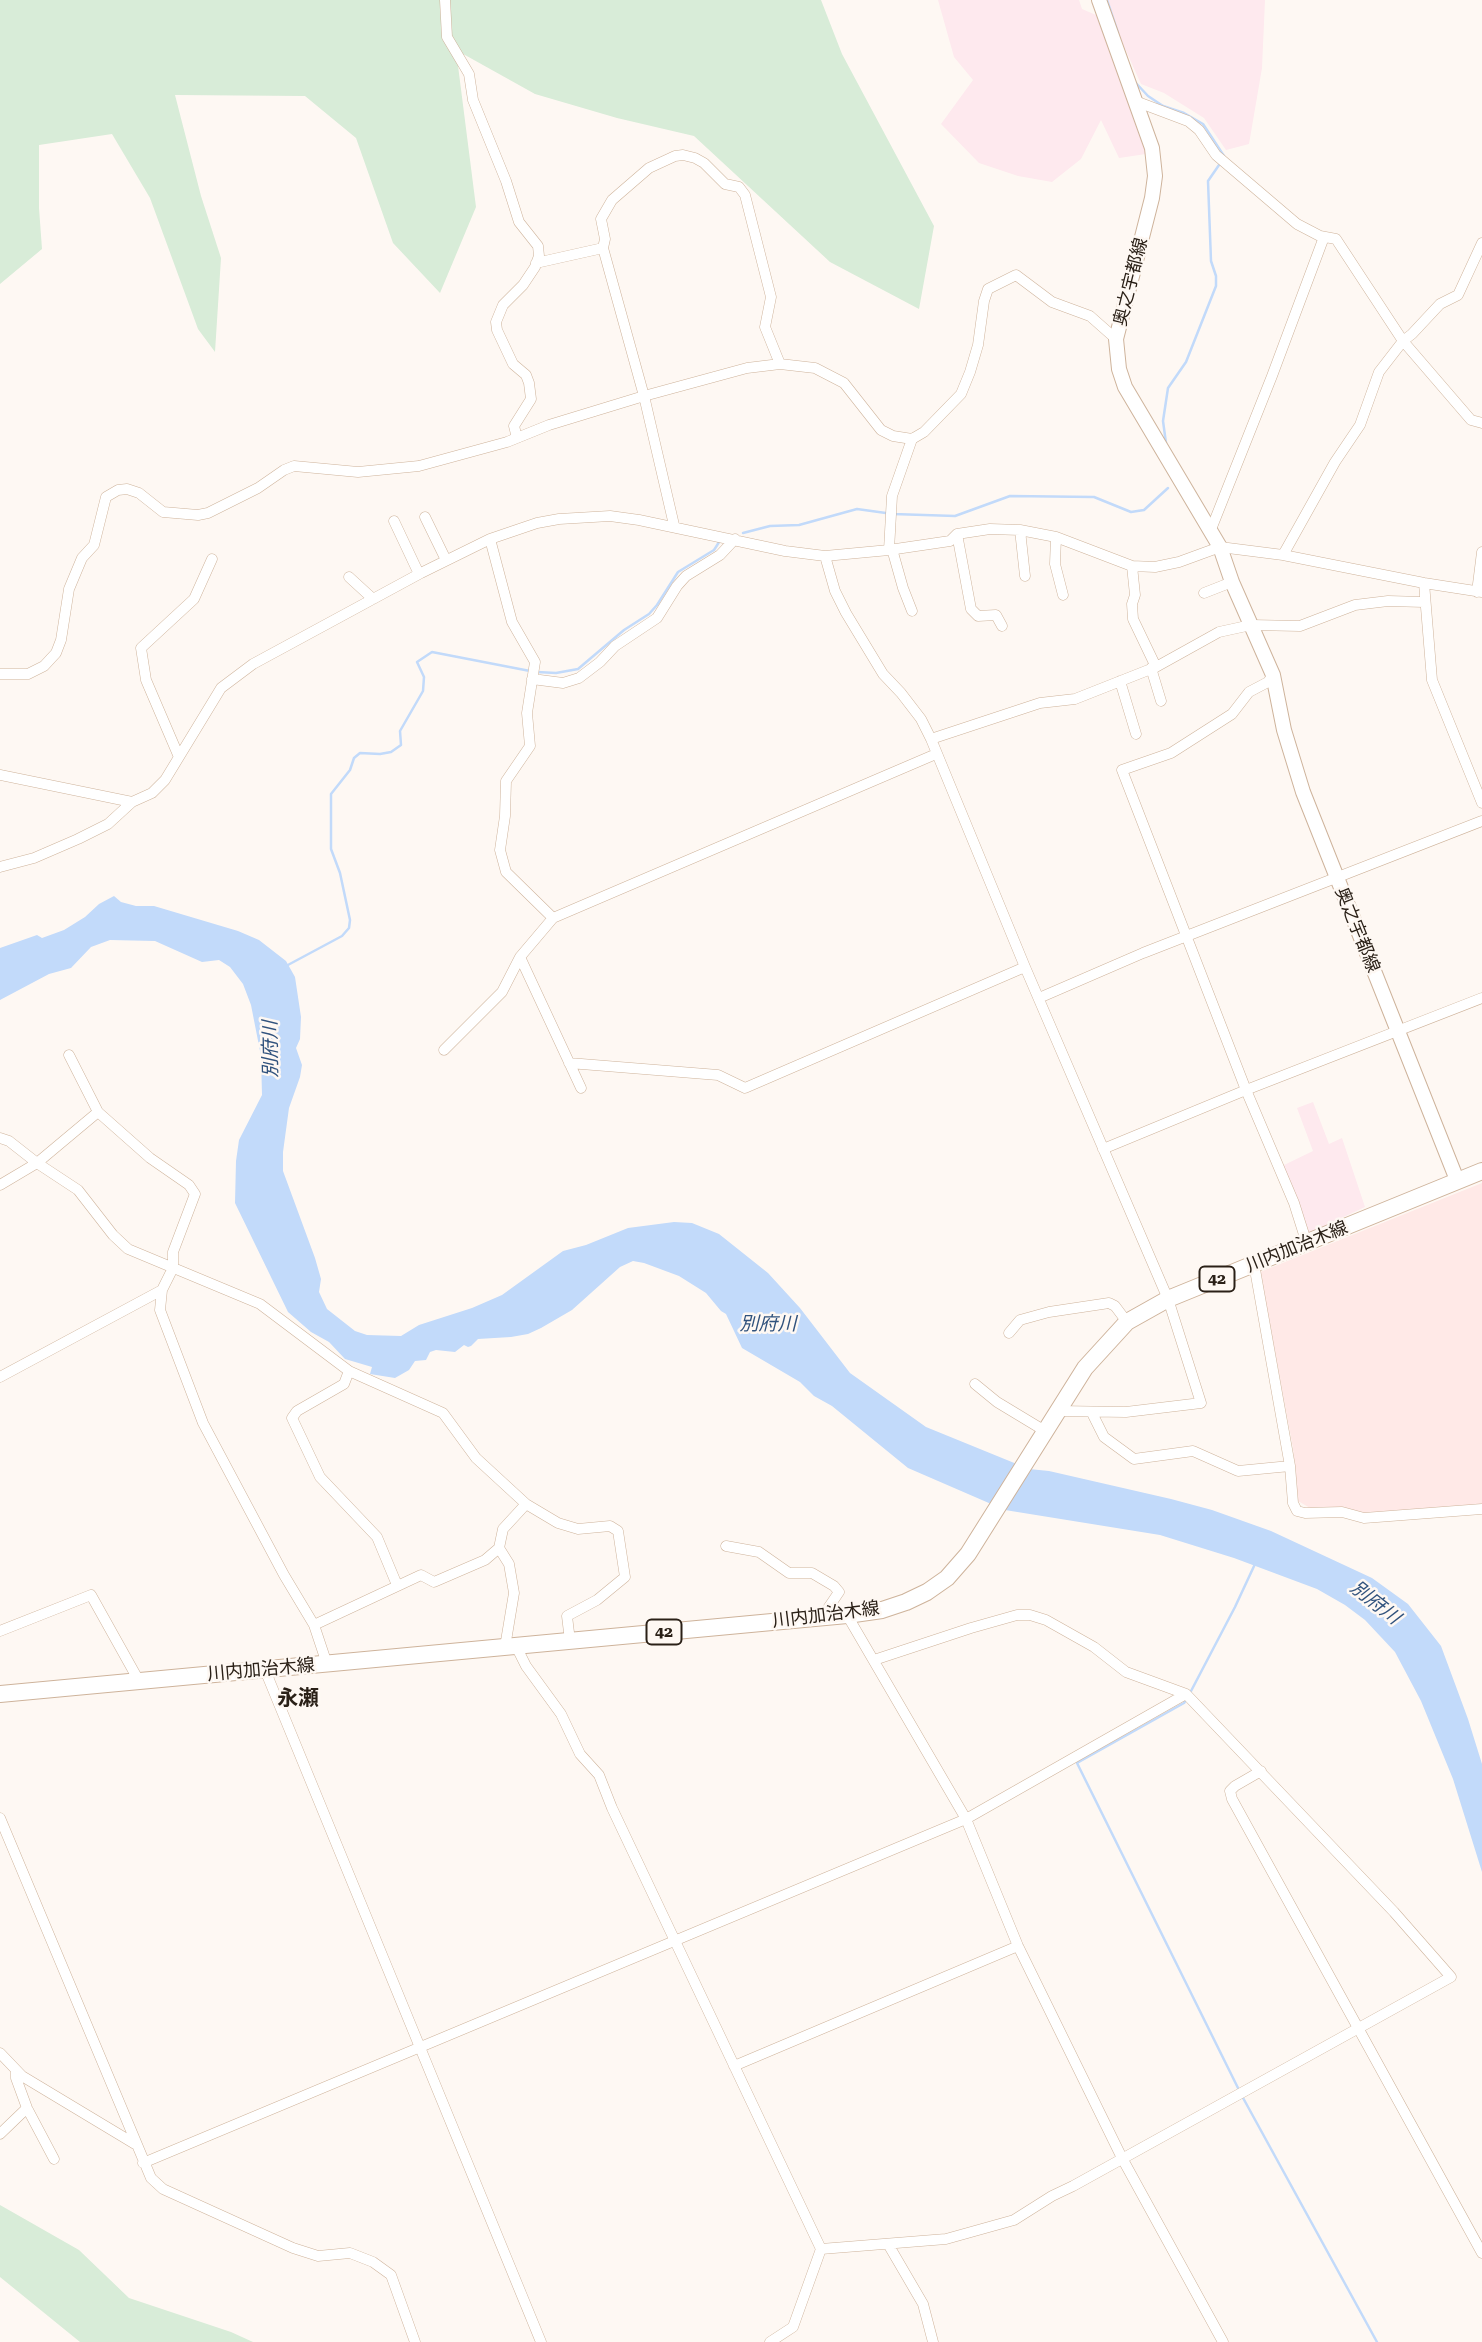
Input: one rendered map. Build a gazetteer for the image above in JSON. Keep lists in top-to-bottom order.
{
  "streets": {
    "main road": ["川内加治木線", "42"],
    "street": ["奥之宇都線"]
  },
  "crossings": [
    ["奥之宇都線", "川内加治木線"]
  ],
  "districts": ["永瀬"],
  "water": ["別府川"]
}
